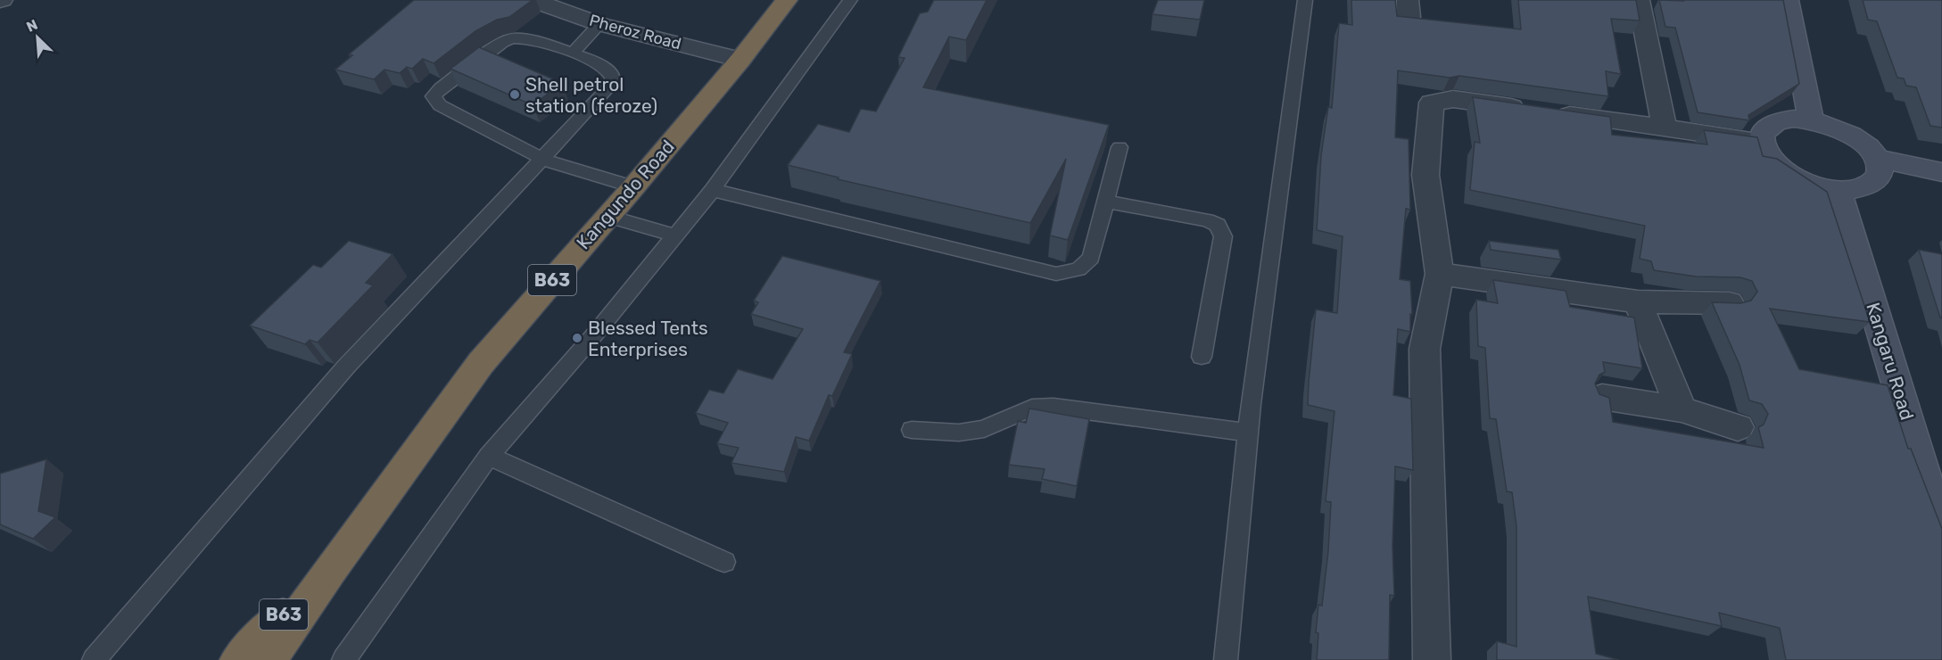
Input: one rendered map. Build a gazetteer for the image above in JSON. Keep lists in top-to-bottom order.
{
  "streets": {
    "highway": ["Kangundo Road", "B63"],
    "main road": ["Kangaru Road"],
    "street": ["Pheroz Road"]
  },
  "crossings": [
    ["Pheroz Road", "Kangundo Road"]
  ],
  "places": ["Shell petrol station (feroze)", "Blessed Tents Enterprises"],
  "north": "top left"
}
